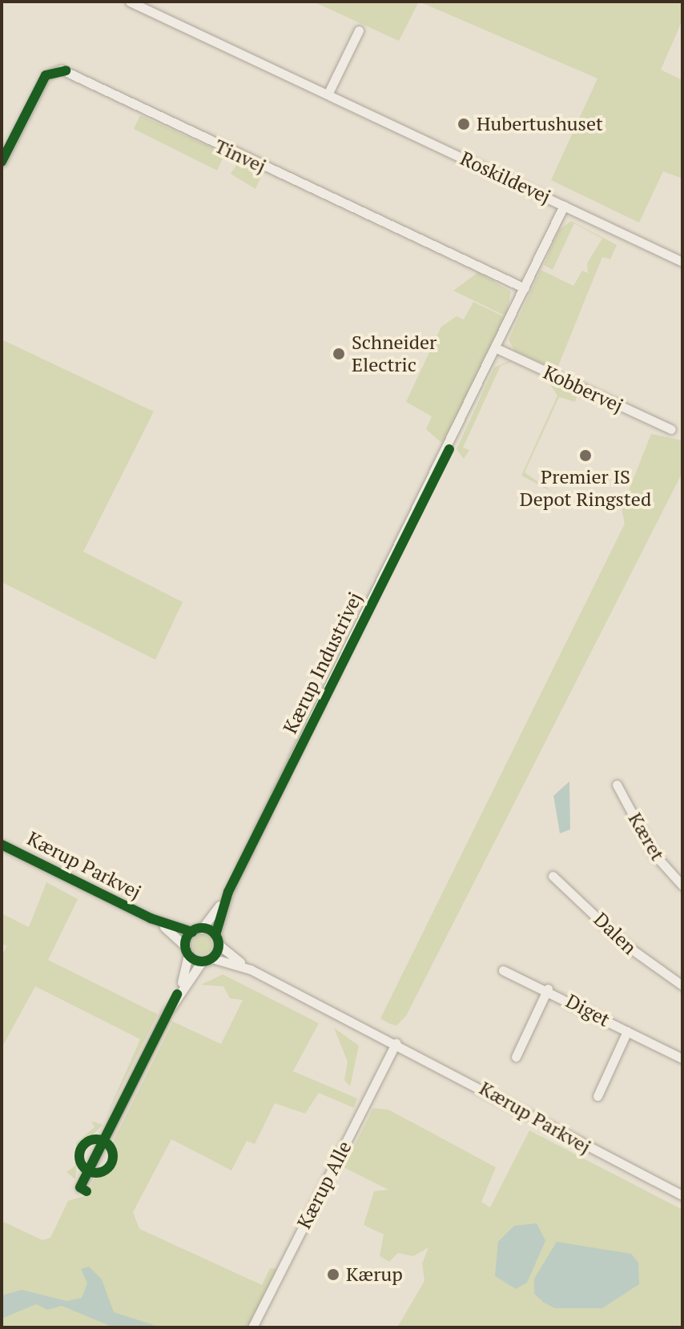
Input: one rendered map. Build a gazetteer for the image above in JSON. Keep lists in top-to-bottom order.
{
  "streets": {
    "street": [
      "Tinvej",
      "Roskildevej",
      "Kobbervej",
      "Kærup Industrivej",
      "Kæret",
      "Kærup Parkvej",
      "Dalen",
      "Diget",
      "Kærup Alle"
    ]
  },
  "crossings": [
    ["Tinvej", "Kærup Industrivej"],
    ["Roskildevej", "Kærup Industrivej"],
    ["Kobbervej", "Kærup Industrivej"],
    ["Kærup Industrivej", "Kærup Parkvej"],
    ["Kærup Parkvej", "Kærup Alle"]
  ],
  "places": [
    "Hubertushuset",
    "Schneider Electric",
    "Premier IS Depot Ringsted",
    "Kærup"
  ]
}
